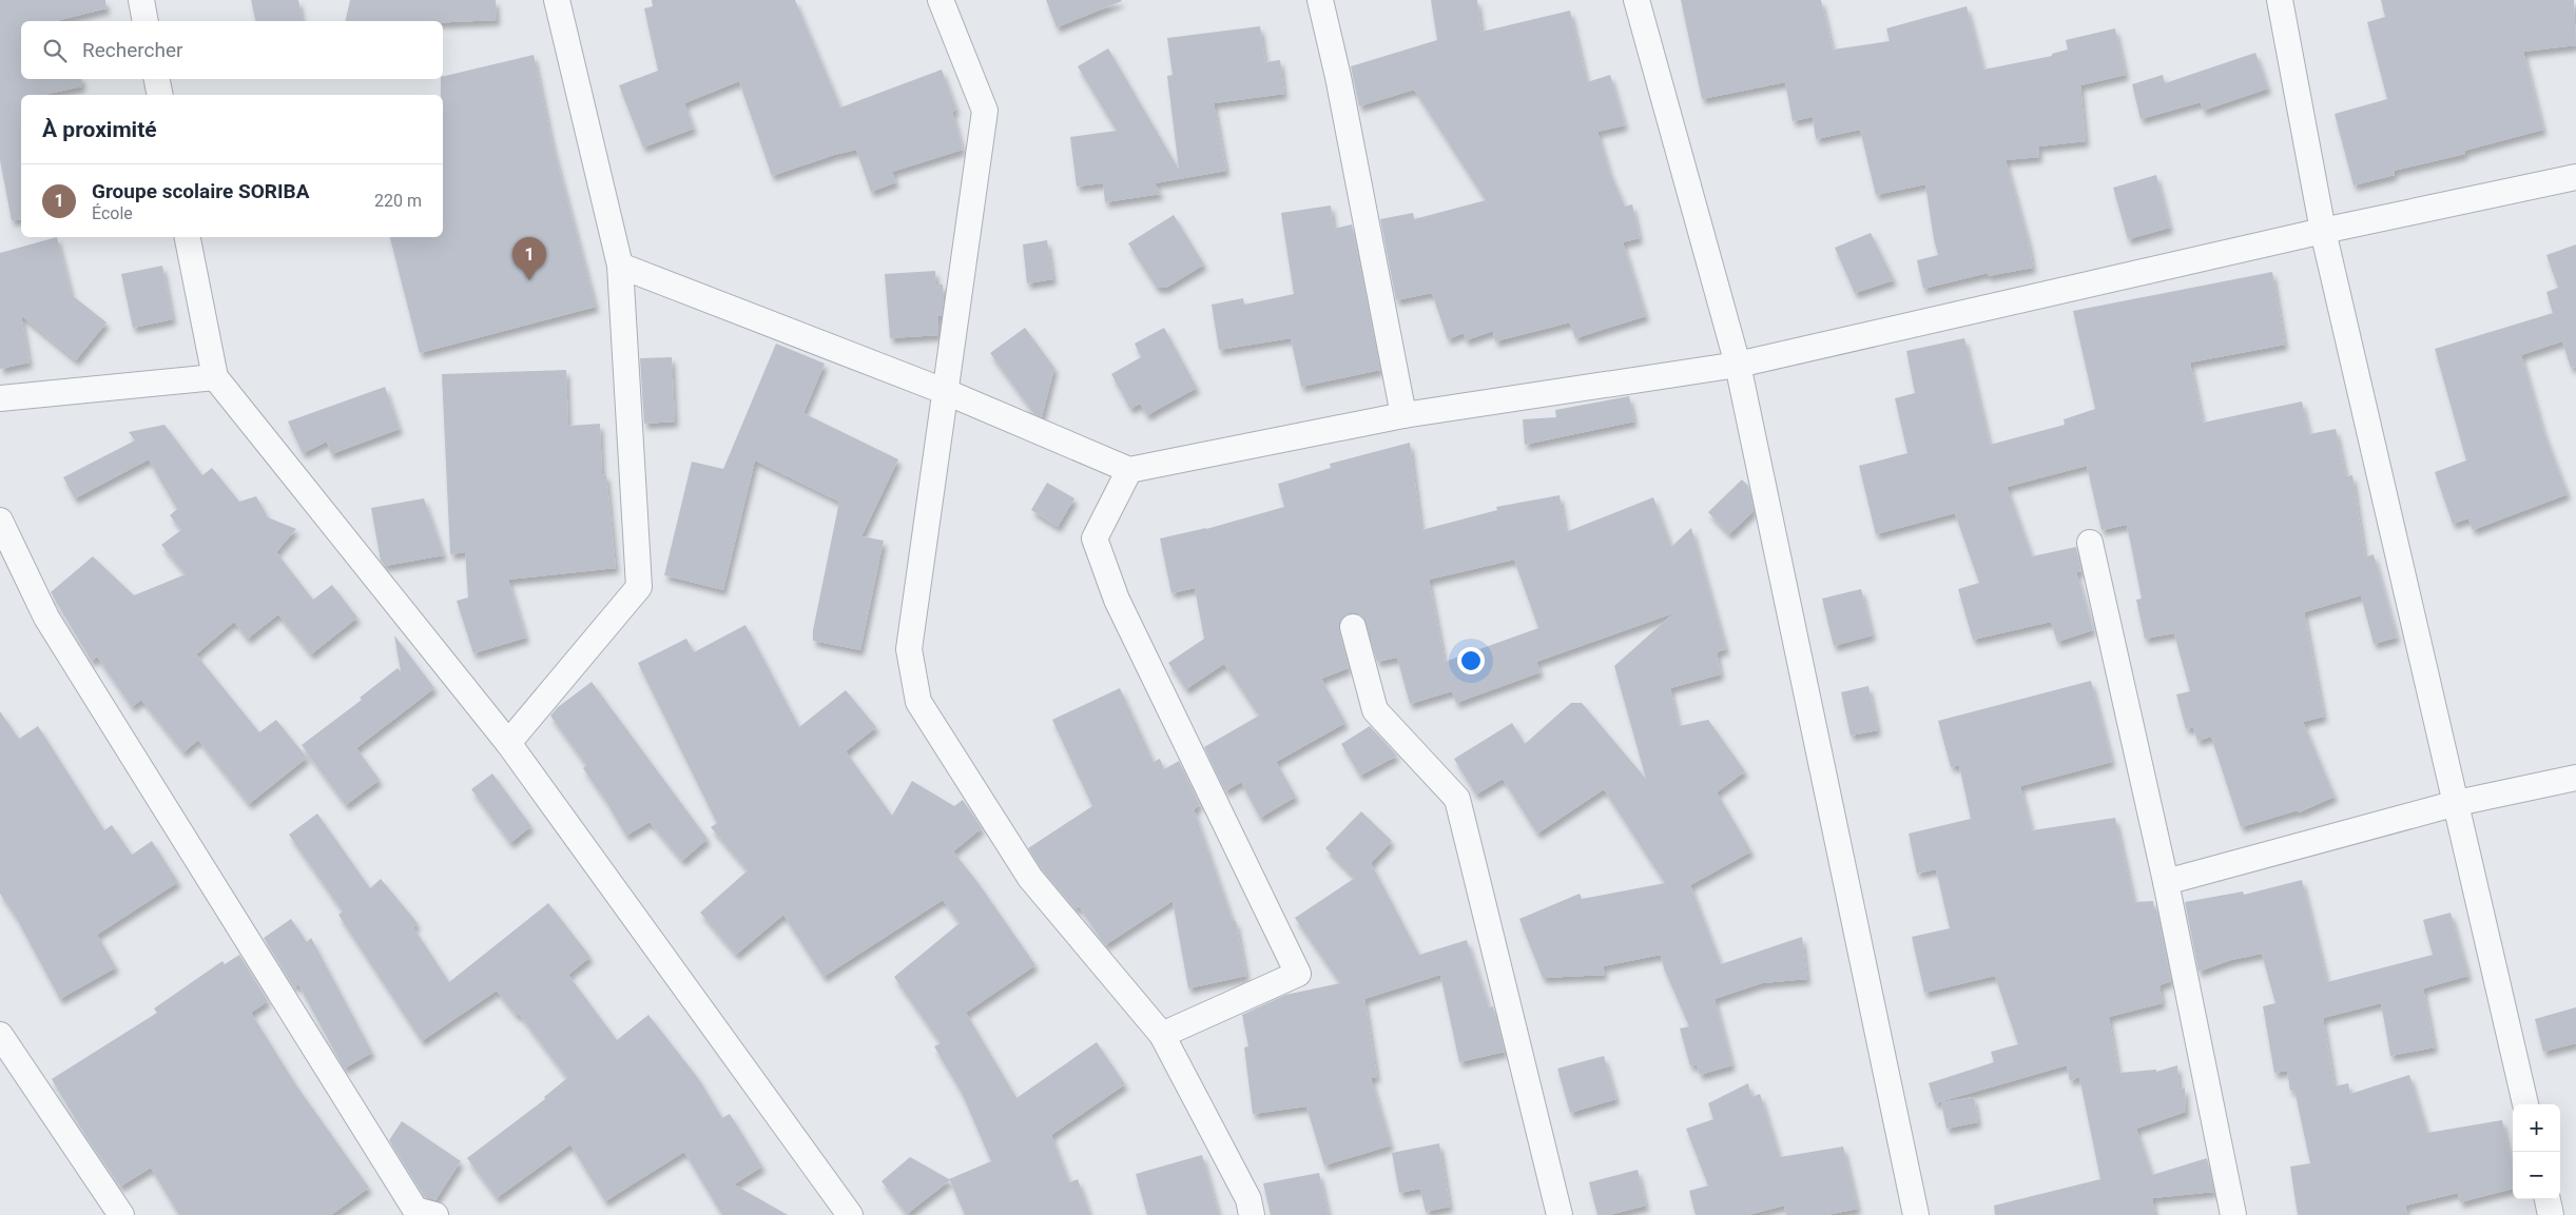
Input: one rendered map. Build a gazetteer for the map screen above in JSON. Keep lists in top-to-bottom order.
{
  "page": {
    "search": "Rechercher",
    "heading": "À proximité",
    "list": [
      {
        "mark": "1",
        "name": "Groupe scolaire SORIBA",
        "note": "École",
        "value": "220 m"
      }
    ],
    "pins": "1",
    "map_buttons": ["+", "−"]
  }
}
